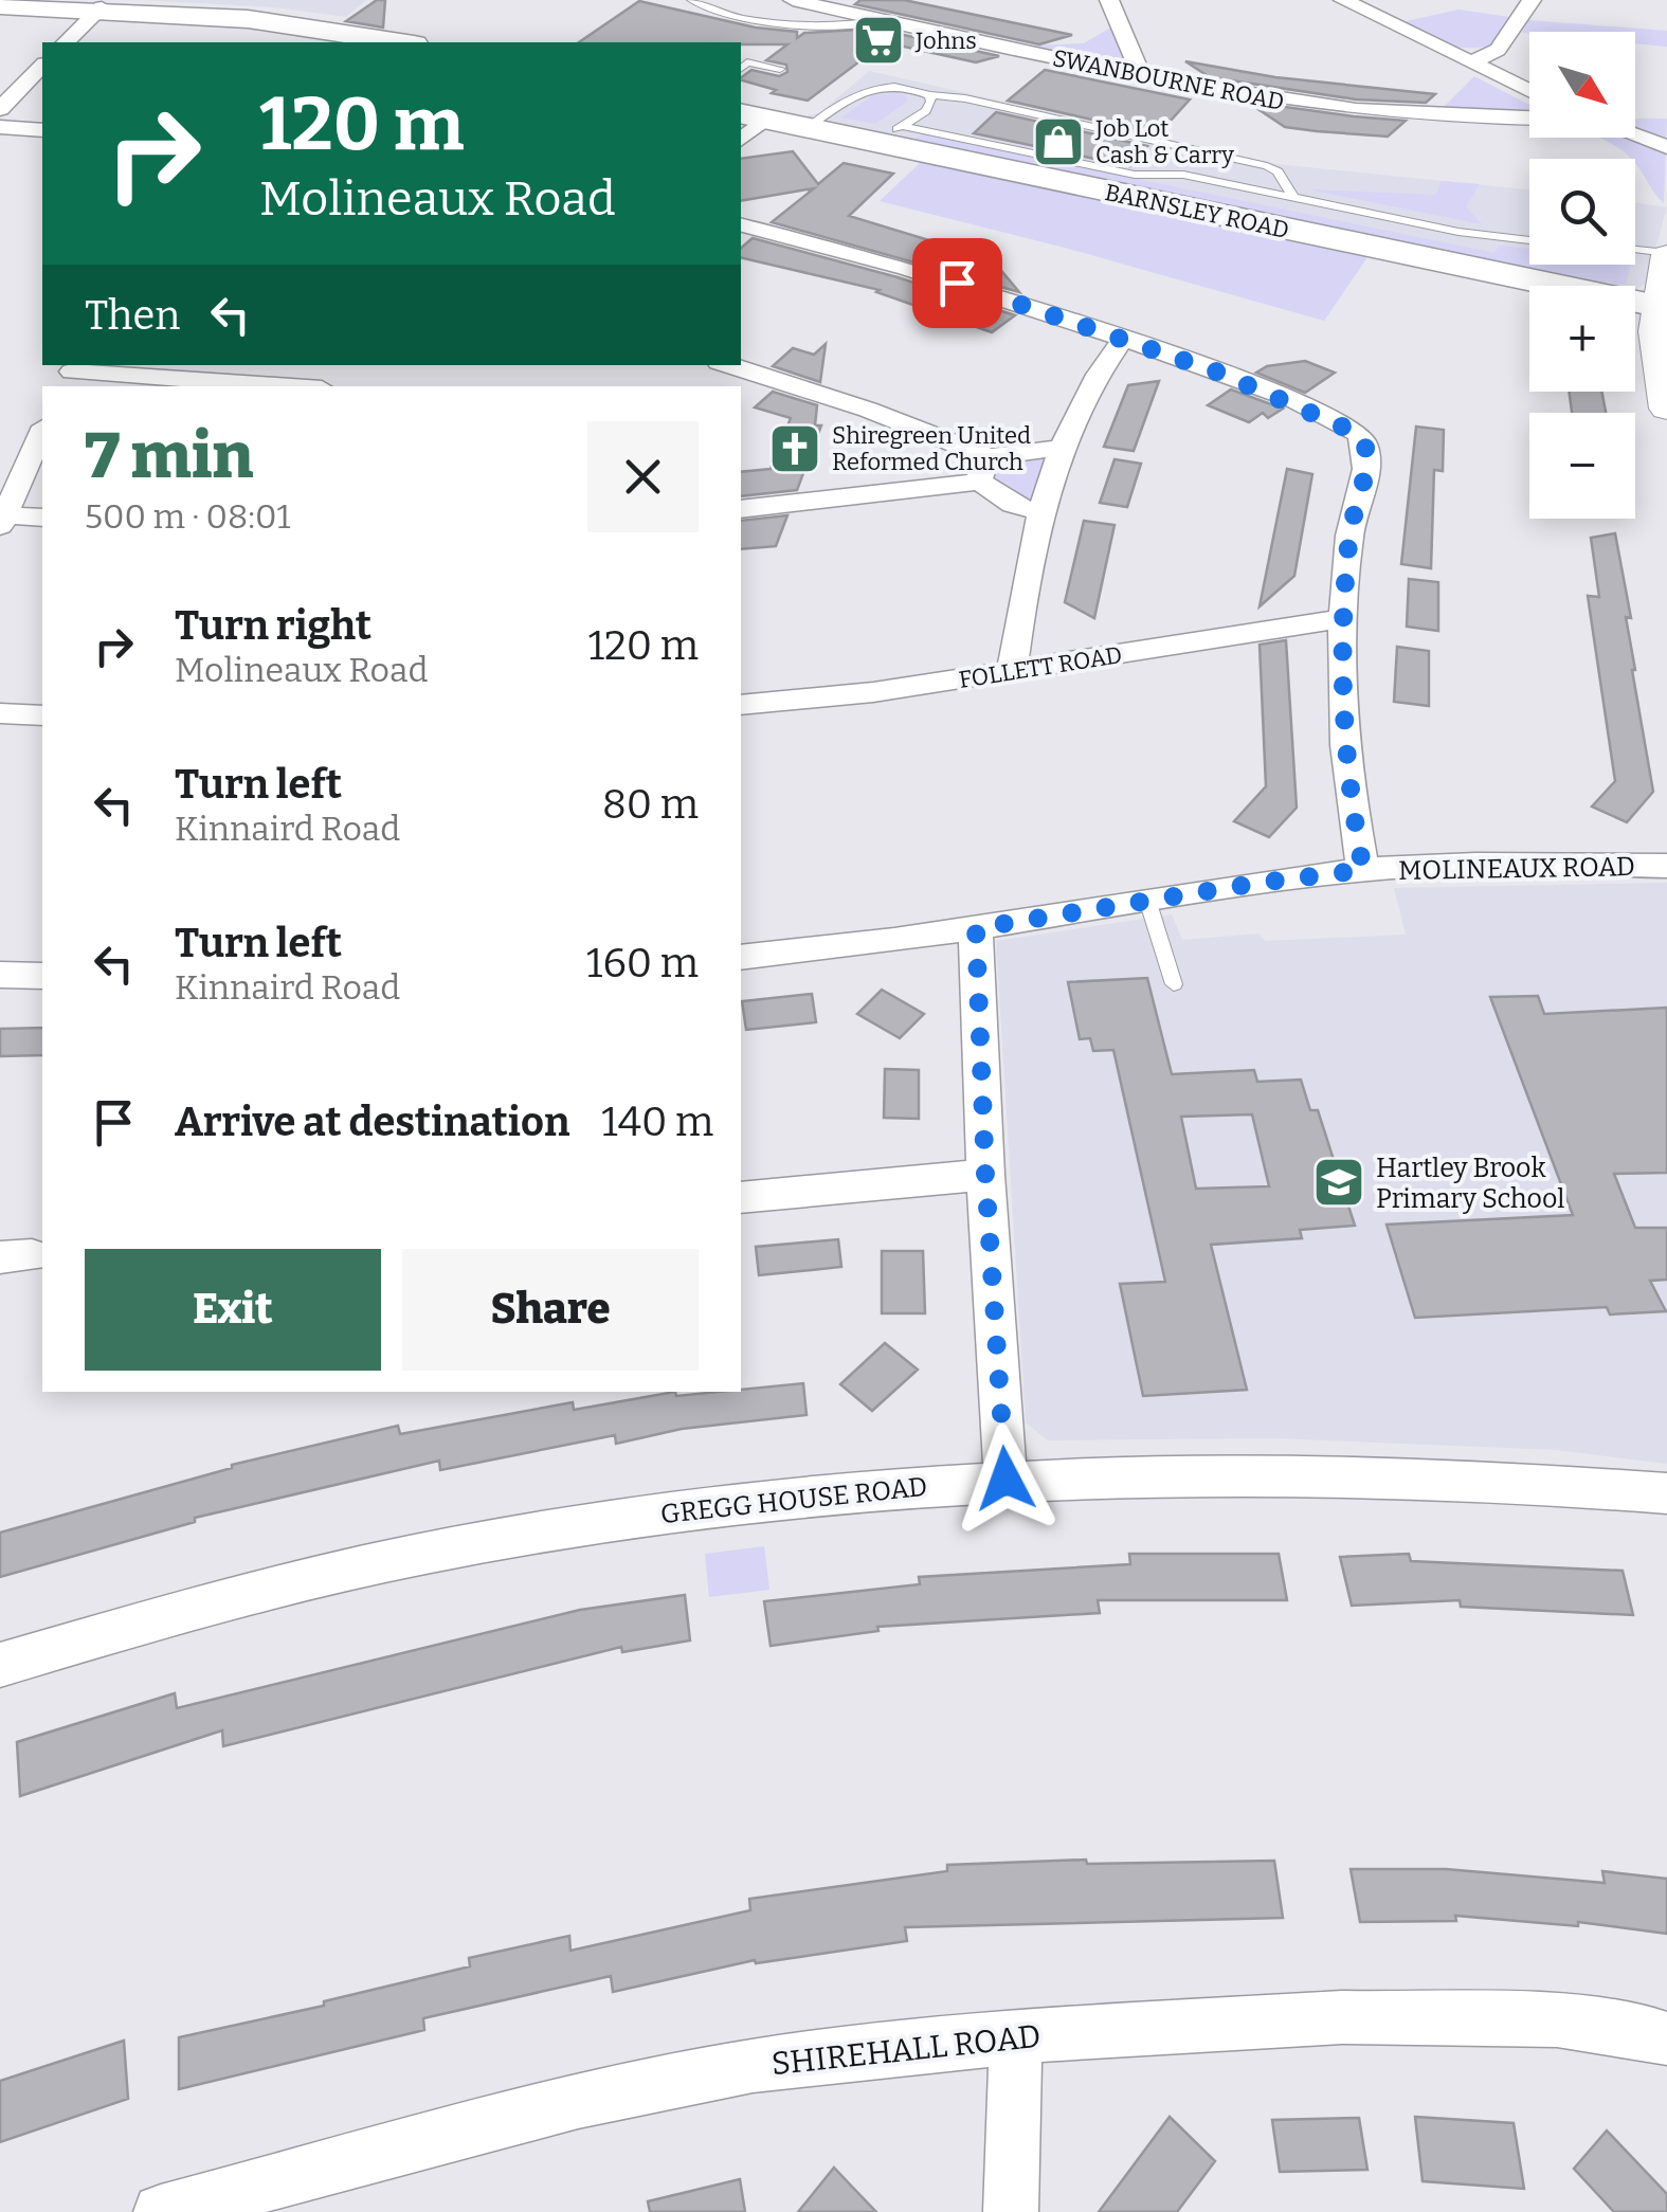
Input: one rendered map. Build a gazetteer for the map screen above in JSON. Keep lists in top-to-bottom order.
{
  "streets": {
    "main road": ["BARNSLEY ROAD"],
    "street": [
      "SWANBOURNE ROAD",
      "FOLLETT ROAD",
      "MOLINEAUX ROAD",
      "GREGG HOUSE ROAD",
      "SHIREHALL ROAD"
    ]
  },
  "places": {
    "supermarket": ["Johns"],
    "shop": ["Job Lot Cash & Carry"],
    "church": ["Shiregreen United Reformed Church"],
    "school or university": ["Hartley Brook Primary School"]
  },
  "north": "bottom right",
  "page": {
    "map_buttons": ["+", "−"],
    "turn": ["120 m", "Molineaux Road"],
    "then": "Then",
    "heading": ["7 min", "500 m · 08:01"],
    "list": [
      {
        "name": "Turn right",
        "note": "Molineaux Road",
        "value": "120 m"
      },
      {
        "name": "Turn left",
        "note": "Kinnaird Road",
        "value": "80 m"
      },
      {
        "name": "Turn left",
        "note": "Kinnaird Road",
        "value": "160 m"
      },
      {
        "name": "Arrive at destination",
        "value": "140 m"
      }
    ],
    "buttons": ["Exit", "Share"]
  }
}
